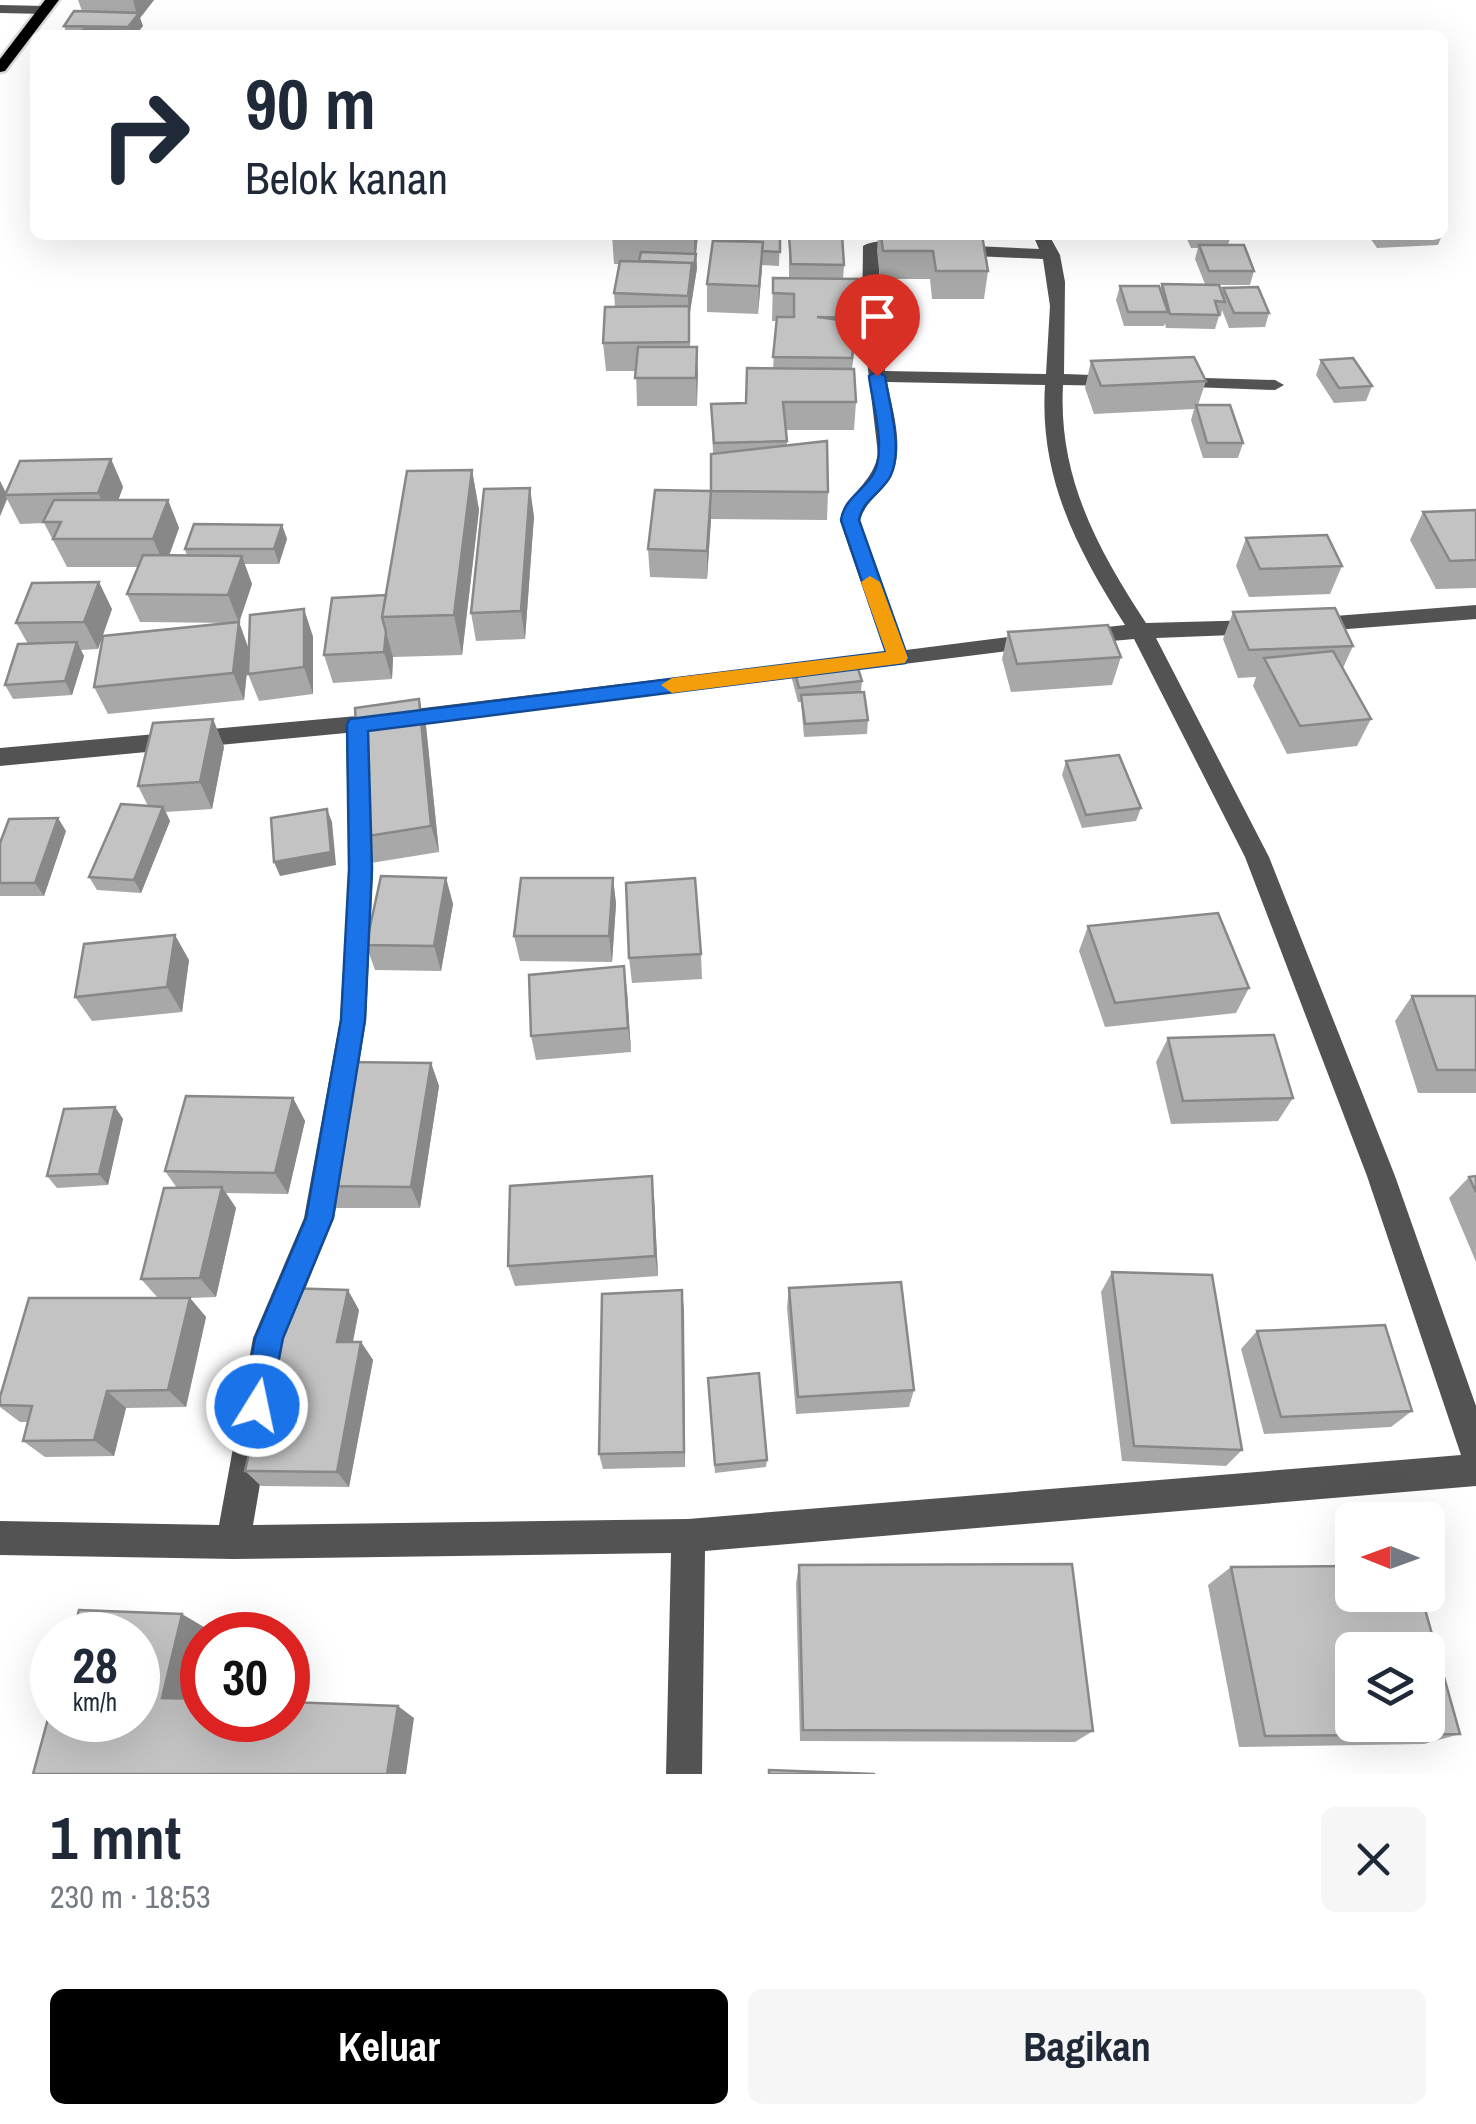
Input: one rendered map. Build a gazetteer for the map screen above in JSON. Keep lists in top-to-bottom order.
{
  "north": "left",
  "page": {
    "turn": ["90 m", "Belok kanan"],
    "speed": "28 km/h",
    "limit": "30",
    "heading": ["1 mnt", "230 m · 18:53"],
    "buttons": ["Keluar", "Bagikan"]
  }
}
